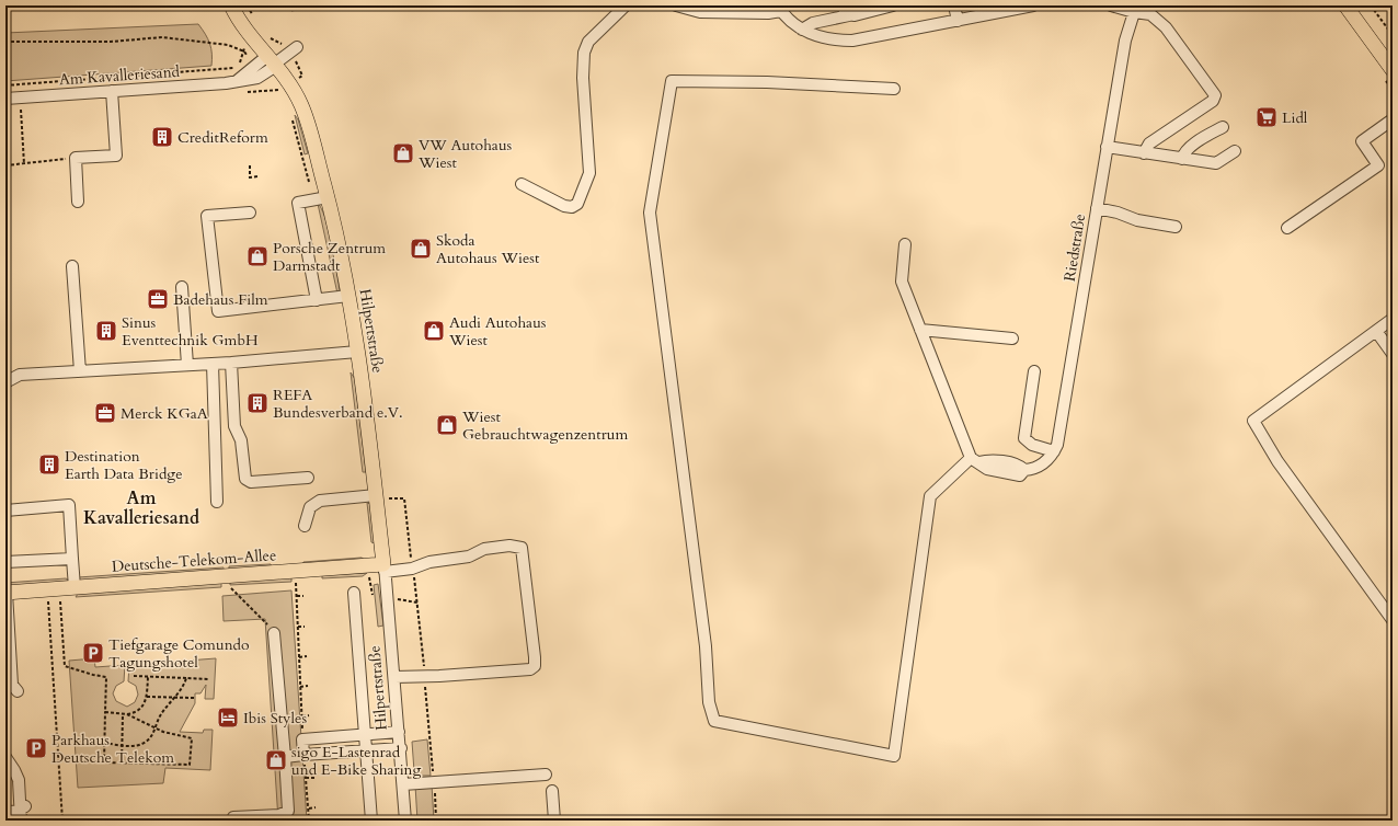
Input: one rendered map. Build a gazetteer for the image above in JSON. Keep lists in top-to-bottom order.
{
  "streets": {
    "main road": ["Hilpertstraße", "Deutsche-Telekom-Allee"],
    "street": ["Am Kavalleriesand", "Riedstraße"]
  },
  "crossings": [
    ["Am Kavalleriesand", "Hilpertstraße"],
    ["Hilpertstraße", "Deutsche-Telekom-Allee"]
  ],
  "districts": ["Am Kavalleriesand"],
  "places": {
    "supermarket": ["Lidl"],
    "building": [
      "CreditReform",
      "Sinus Eventtechnik GmbH",
      "REFA Bundesverband e.V.",
      "Destination Earth Data Bridge"
    ],
    "shop": [
      "VW Autohaus Wiest",
      "Skoda Autohaus Wiest",
      "Porsche Zentrum Darmstadt",
      "Audi Autohaus Wiest",
      "Wiest Gebrauchtwagenzentrum",
      "sigo E-Lastenrad und E-Bike Sharing"
    ],
    "office": ["Badehaus Film", "Merck KGaA"],
    "parking": ["Tiefgarage Comundo Tagungshotel", "Parkhaus Deutsche Telekom"],
    "hotel": ["Ibis Styles"]
  }
}
